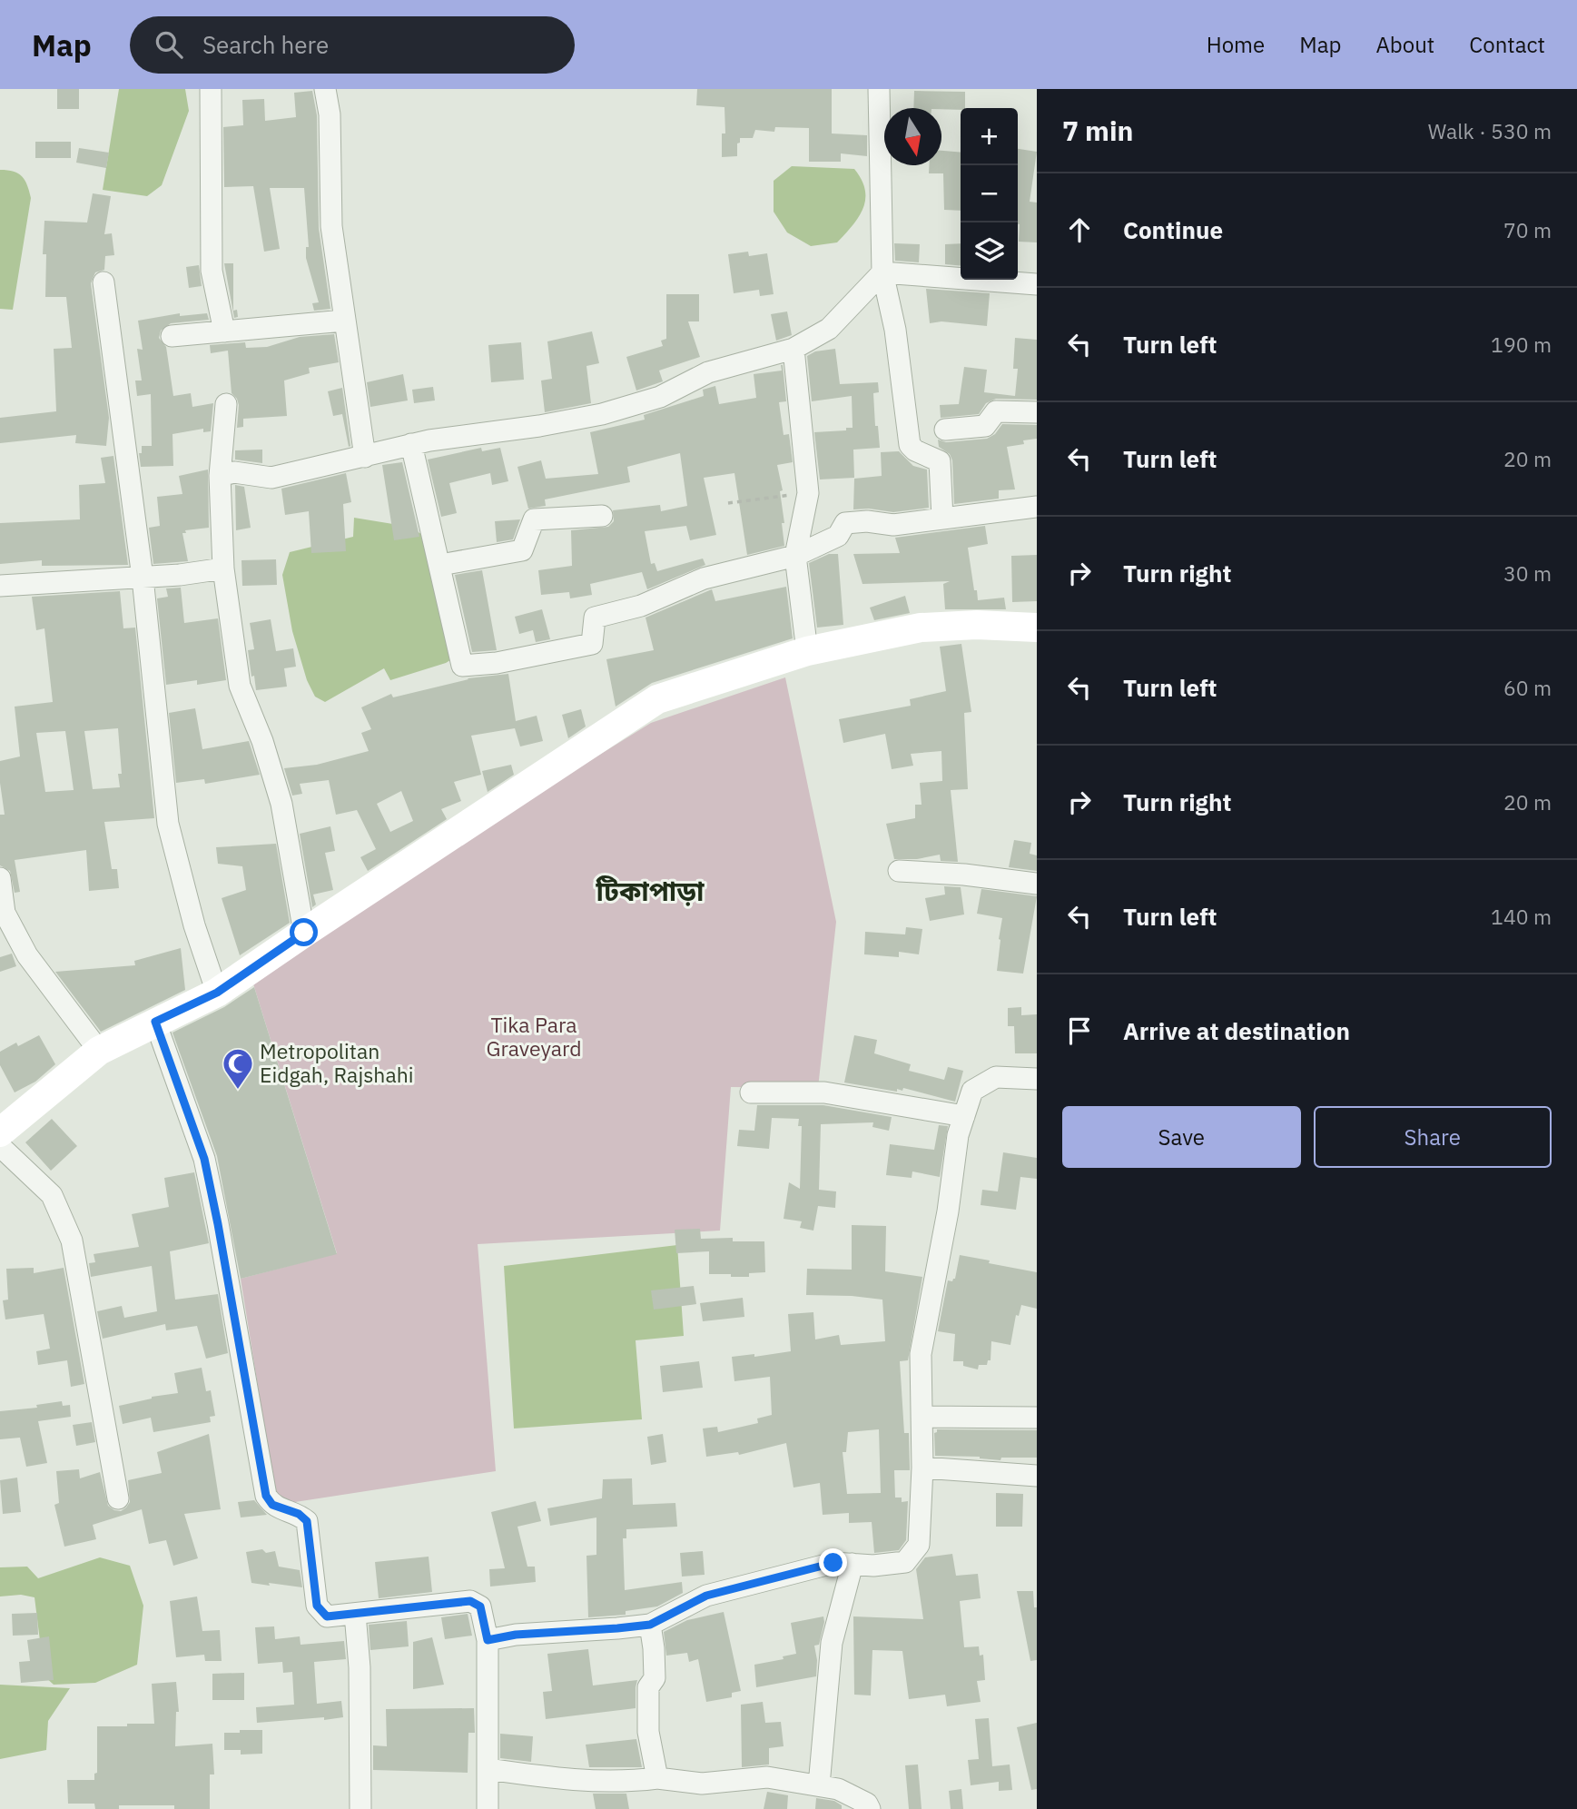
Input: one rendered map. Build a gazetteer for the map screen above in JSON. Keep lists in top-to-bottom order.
{
  "districts": ["টিকাপাড়া"],
  "parks": ["Tika Para Graveyard"],
  "places": {
    "mosque": ["Metropolitan Eidgah, Rajshahi"]
  },
  "north": "bottom",
  "page": {
    "header": "Map",
    "search": "Search here",
    "nav": [
      "Home",
      "Map",
      "About",
      "Contact"
    ],
    "heading": ["7 min", "Walk · 530 m"],
    "map_buttons": ["+", "−"],
    "list": [
      ["Continue", "70 m"],
      ["Turn left", "190 m"],
      ["Turn left", "20 m"],
      ["Turn right", "30 m"],
      ["Turn left", "60 m"],
      ["Turn right", "20 m"],
      ["Turn left", "140 m"],
      "Arrive at destination"
    ],
    "buttons": ["Save", "Share"]
  }
}
